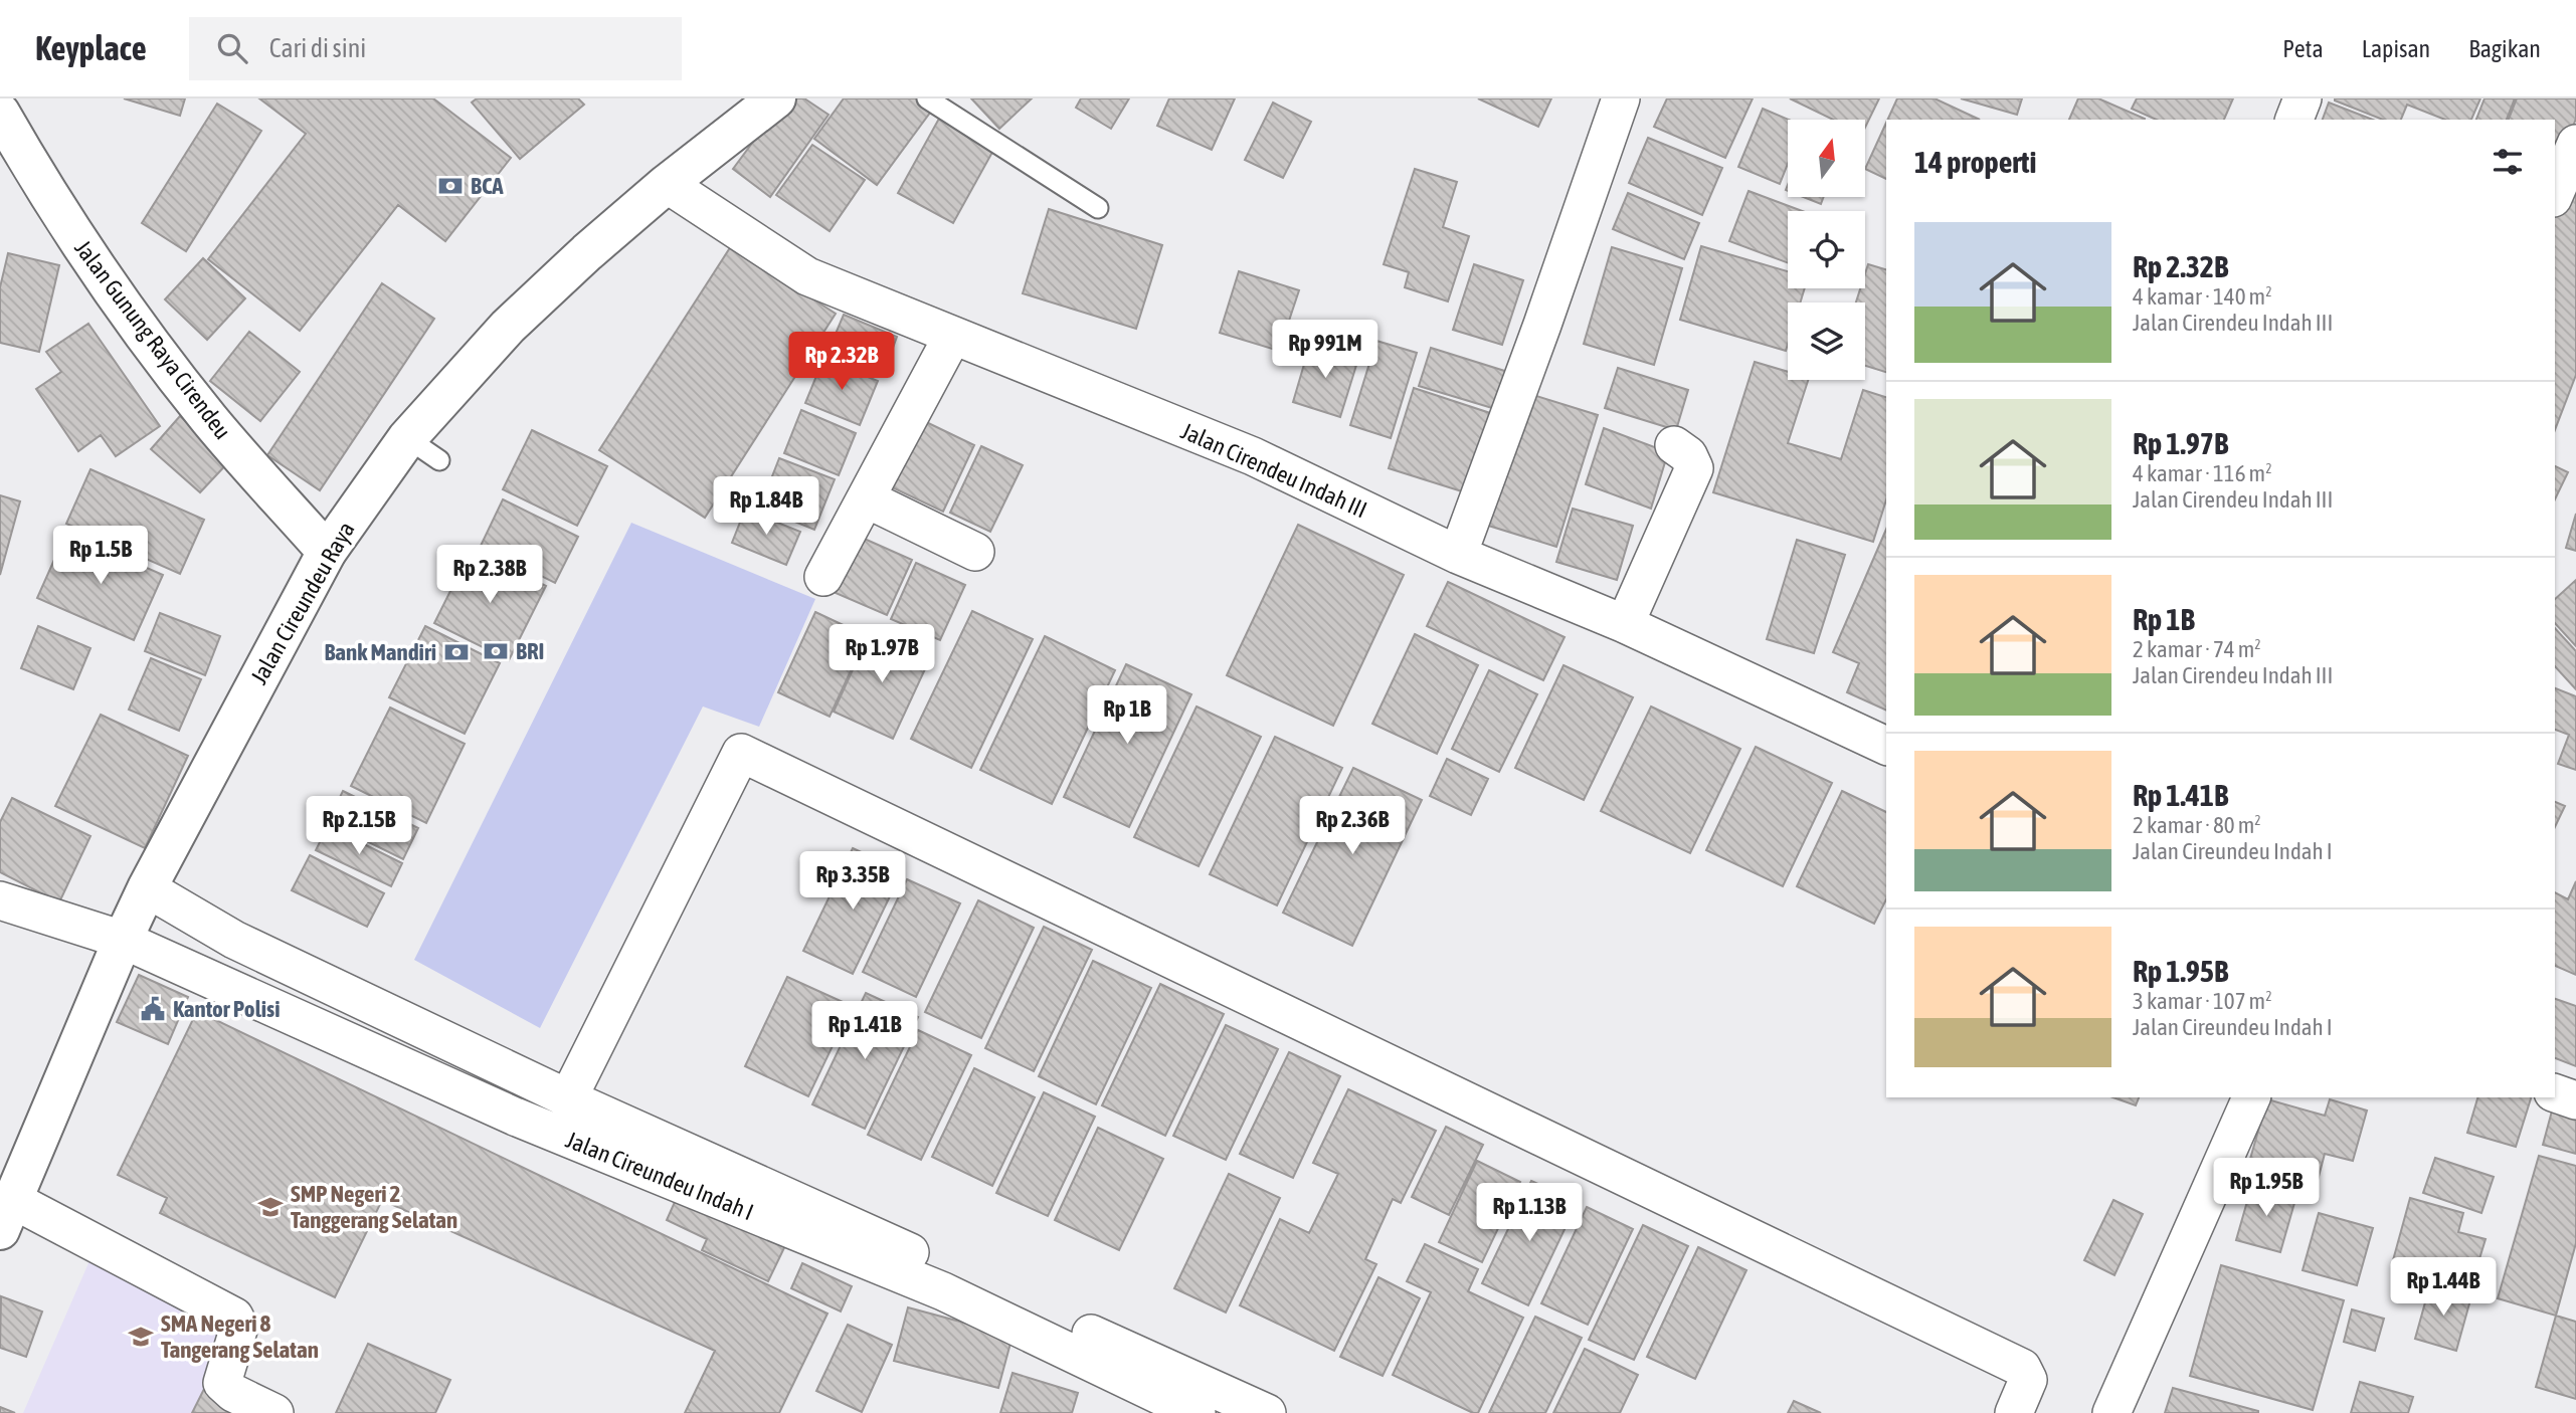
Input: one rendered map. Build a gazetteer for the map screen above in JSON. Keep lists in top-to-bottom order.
{
  "streets": {
    "main road": ["Jalan Gunung Raya Cirendeu", "Jalan Cireundeu Raya"],
    "street": ["Jalan Cirendeu Indah III", "Jalan Cireundeu Indah I"]
  },
  "crossings": [
    ["Jalan Gunung Raya Cirendeu", "Jalan Cireundeu Raya"],
    ["Jalan Cirendeu Indah III", "Jalan Cireundeu Raya"],
    ["Jalan Cireundeu Raya", "Jalan Cireundeu Indah I"]
  ],
  "places": {
    "bank": ["BCA", "BRI", "Bank Mandiri"],
    "public building": ["Kantor Polisi"],
    "school or university": ["SMP Negeri 2 Tanggerang Selatan", "SMA Negeri 8 Tangerang Selatan"]
  },
  "north": "top",
  "page": {
    "header": "Keyplace",
    "search": "Cari di sini",
    "nav": ["Peta", "Lapisan", "Bagikan"],
    "heading": "14 properti",
    "list": [
      {
        "name": "Rp 2.32B",
        "note": "4 kamar · 140 m² · Jalan Cirendeu Indah III"
      },
      {
        "name": "Rp 1.97B",
        "note": "4 kamar · 116 m² · Jalan Cirendeu Indah III"
      },
      {
        "name": "Rp 1B",
        "note": "2 kamar · 74 m² · Jalan Cirendeu Indah III"
      },
      {
        "name": "Rp 1.41B",
        "note": "2 kamar · 80 m² · Jalan Cireundeu Indah I"
      },
      {
        "name": "Rp 1.95B",
        "note": "3 kamar · 107 m² · Jalan Cireundeu Indah I"
      }
    ],
    "price": [
      "Rp 991M",
      "Rp 2.32B",
      "Rp 1.84B",
      "Rp 1.5B",
      "Rp 2.38B",
      "Rp 1.97B",
      "Rp 1B",
      "Rp 2.15B",
      "Rp 2.36B",
      "Rp 3.35B",
      "Rp 1.41B",
      "Rp 1.95B",
      "Rp 1.13B",
      "Rp 1.44B"
    ]
  }
}
